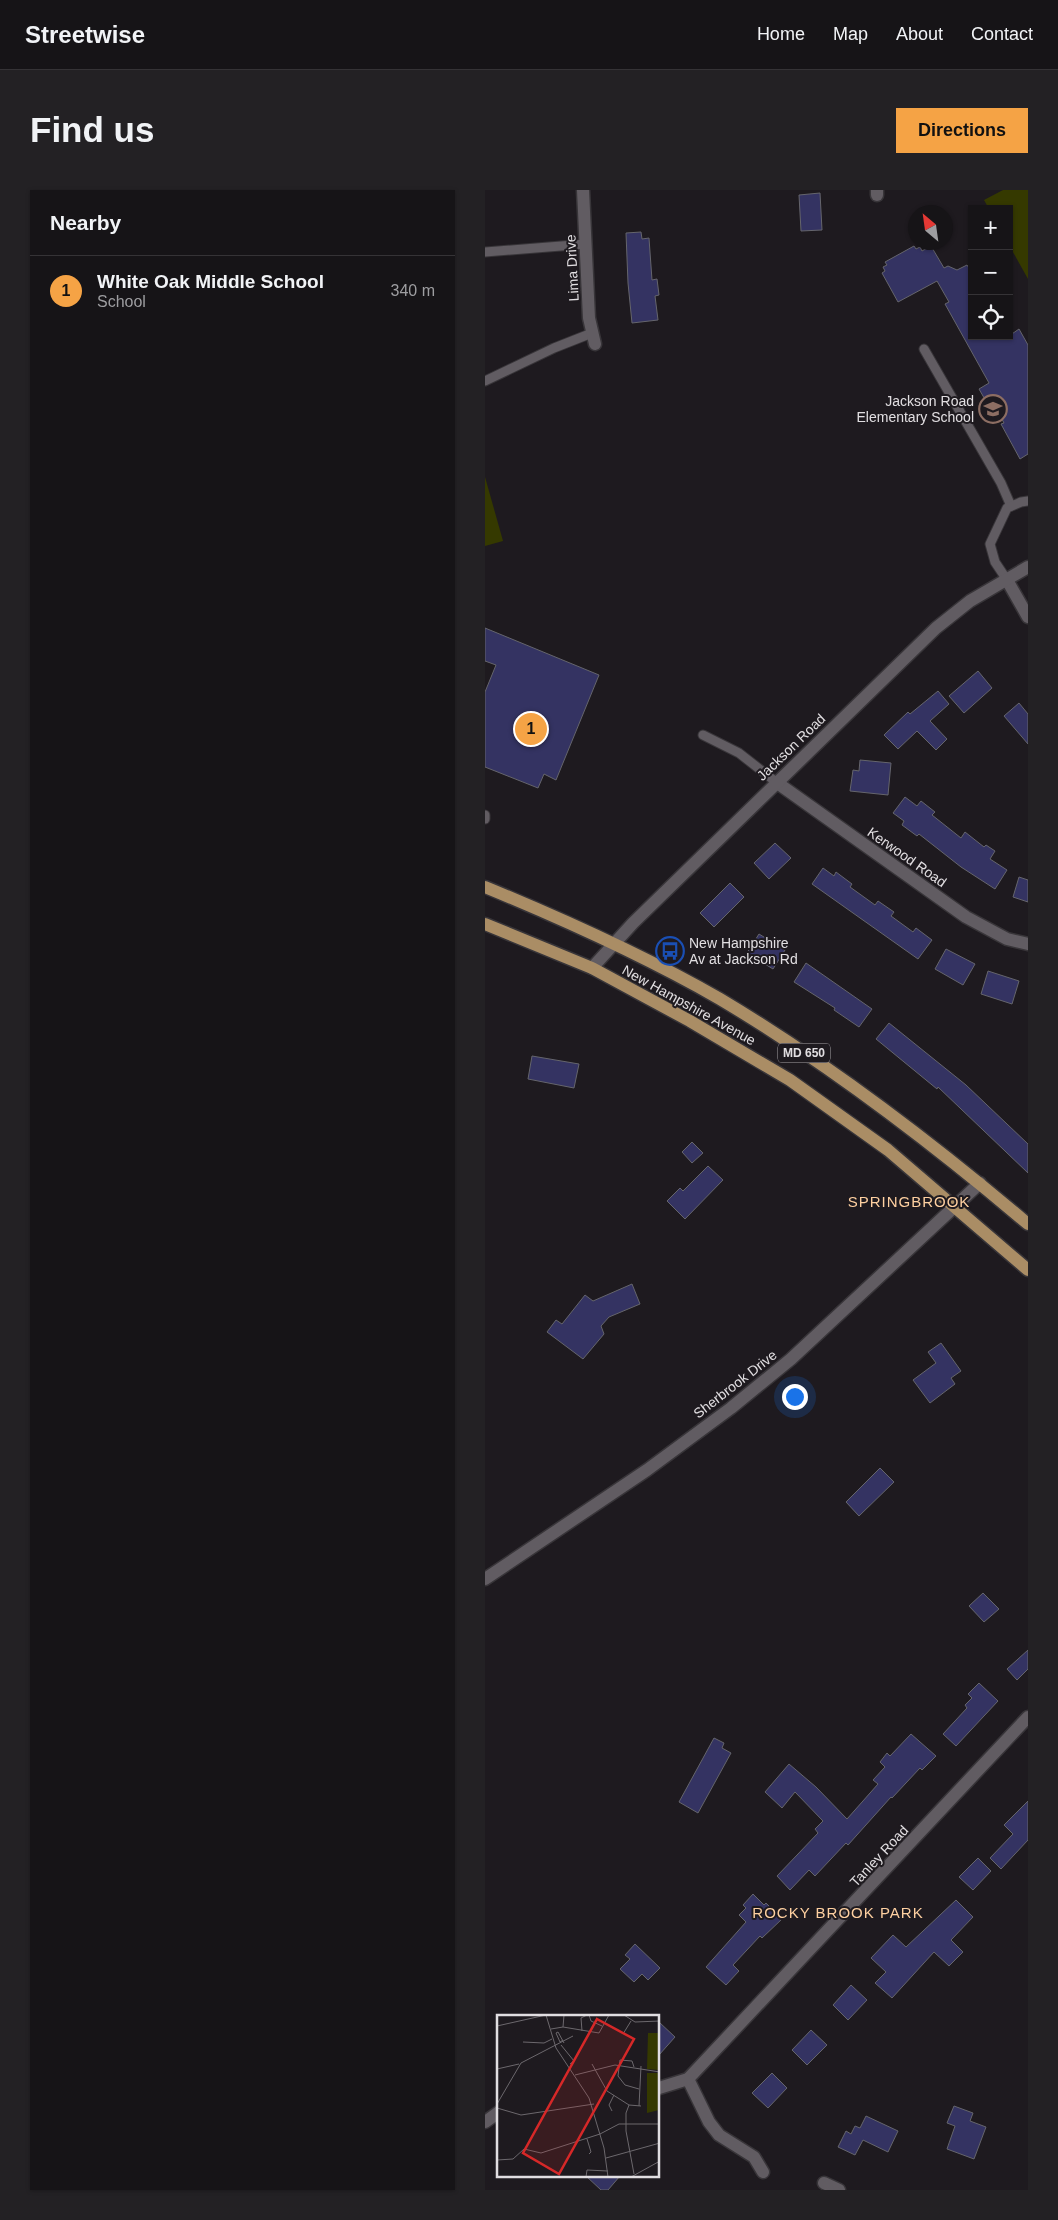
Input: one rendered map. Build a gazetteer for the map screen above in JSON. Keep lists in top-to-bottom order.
{
  "streets": {
    "main road": ["New Hampshire Avenue", "MD 650"],
    "street": [
      "Lima Drive",
      "Jackson Road",
      "Kerwood Road",
      "Sherbrook Drive",
      "Tanley Road"
    ]
  },
  "crossings": [
    ["Jackson Road", "Kerwood Road"],
    ["Jackson Road", "New Hampshire Avenue"],
    ["New Hampshire Avenue", "Sherbrook Drive"]
  ],
  "districts": ["SPRINGBROOK", "ROCKY BROOK PARK"],
  "places": {
    "school or university": ["Jackson Road Elementary School"],
    "bus stop": ["New Hampshire Av at Jackson Rd"]
  },
  "north": "top left",
  "page": {
    "header": "Streetwise",
    "nav": [
      "Home",
      "Map",
      "About",
      "Contact"
    ],
    "buttons": "Directions",
    "title": "Find us",
    "heading": "Nearby",
    "map_buttons": ["+", "−"],
    "list": [
      {
        "mark": "1",
        "name": "White Oak Middle School",
        "note": "School",
        "value": "340 m"
      }
    ],
    "pins": "1"
  }
}
